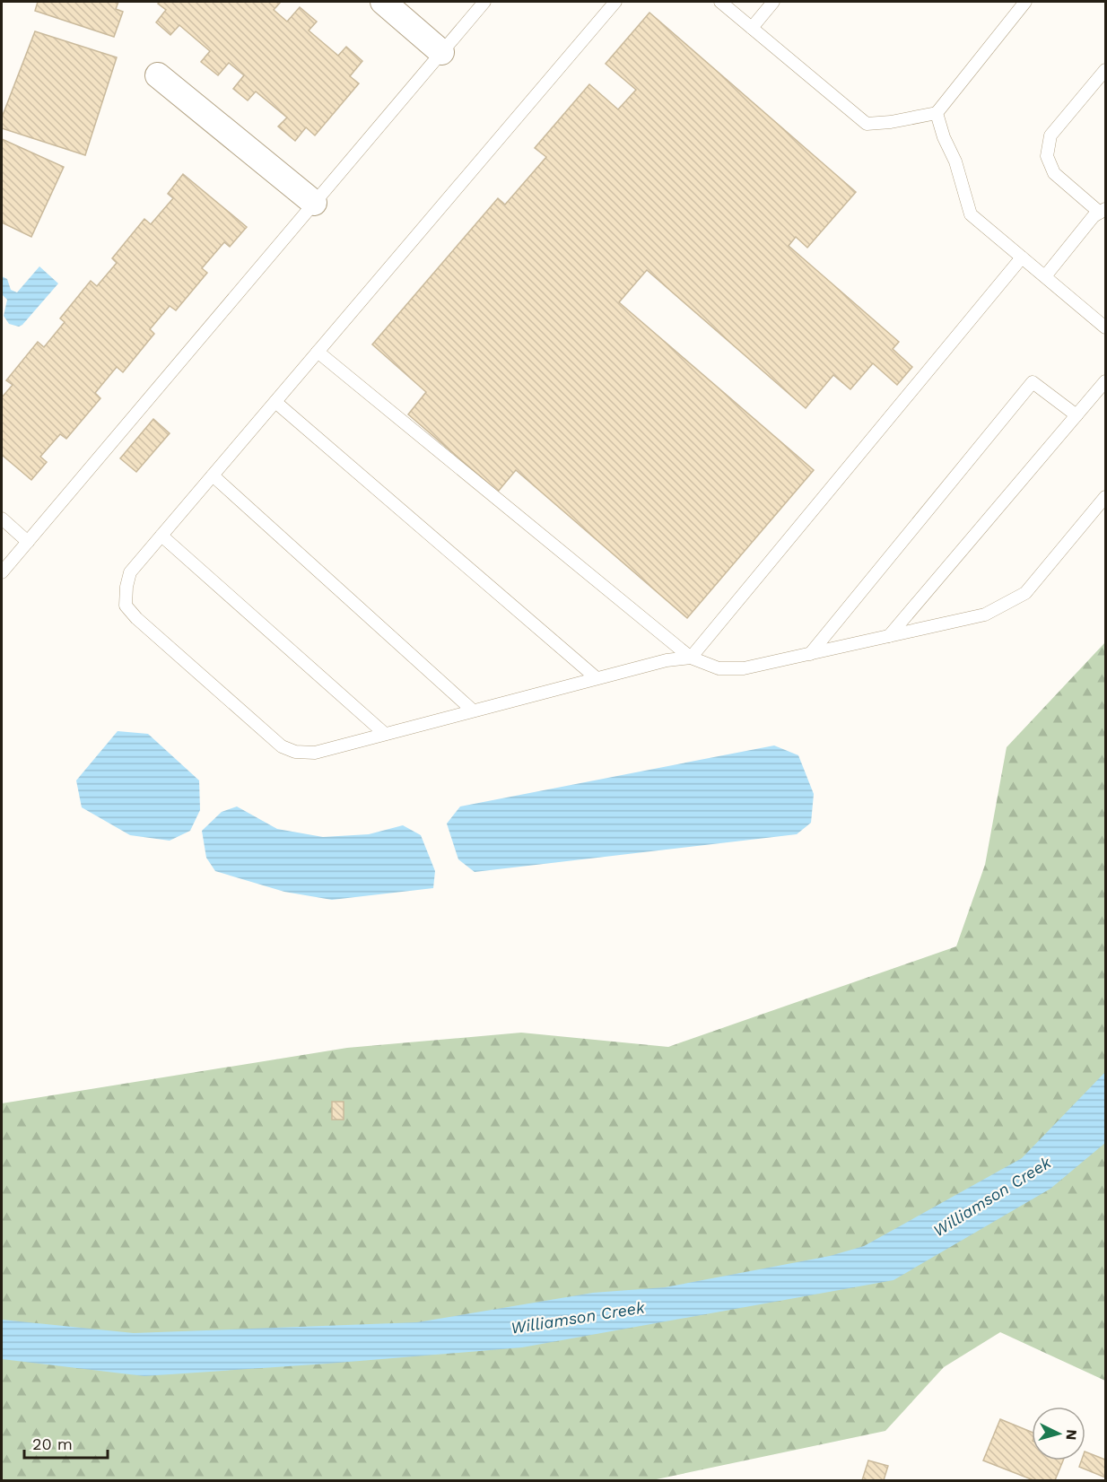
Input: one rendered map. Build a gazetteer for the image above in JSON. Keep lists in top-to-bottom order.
{
  "water": ["Williamson Creek"],
  "scale_bar": "20 m",
  "north": "right"
}
